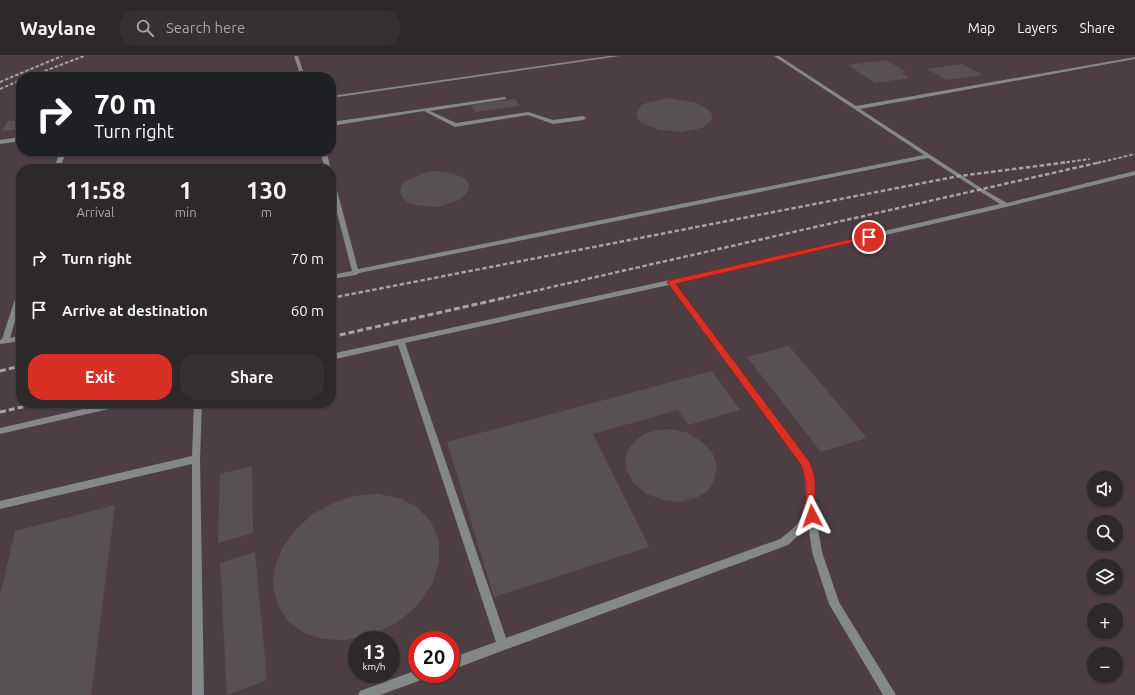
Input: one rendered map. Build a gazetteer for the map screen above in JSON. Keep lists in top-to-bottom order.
{
  "page": {
    "header": "Waylane",
    "search": "Search here",
    "nav": ["Map", "Layers", "Share"],
    "turn": ["70 m", "Turn right"],
    "eta": [
      "11:58",
      "Arrival",
      "1",
      "min",
      "130",
      "m"
    ],
    "list": [
      {
        "name": "Turn right",
        "value": "70 m"
      },
      {
        "name": "Arrive at destination",
        "value": "60 m"
      }
    ],
    "buttons": ["Exit", "Share"],
    "map_buttons": ["+", "−"],
    "speed": "13 km/h",
    "limit": "20"
  }
}
